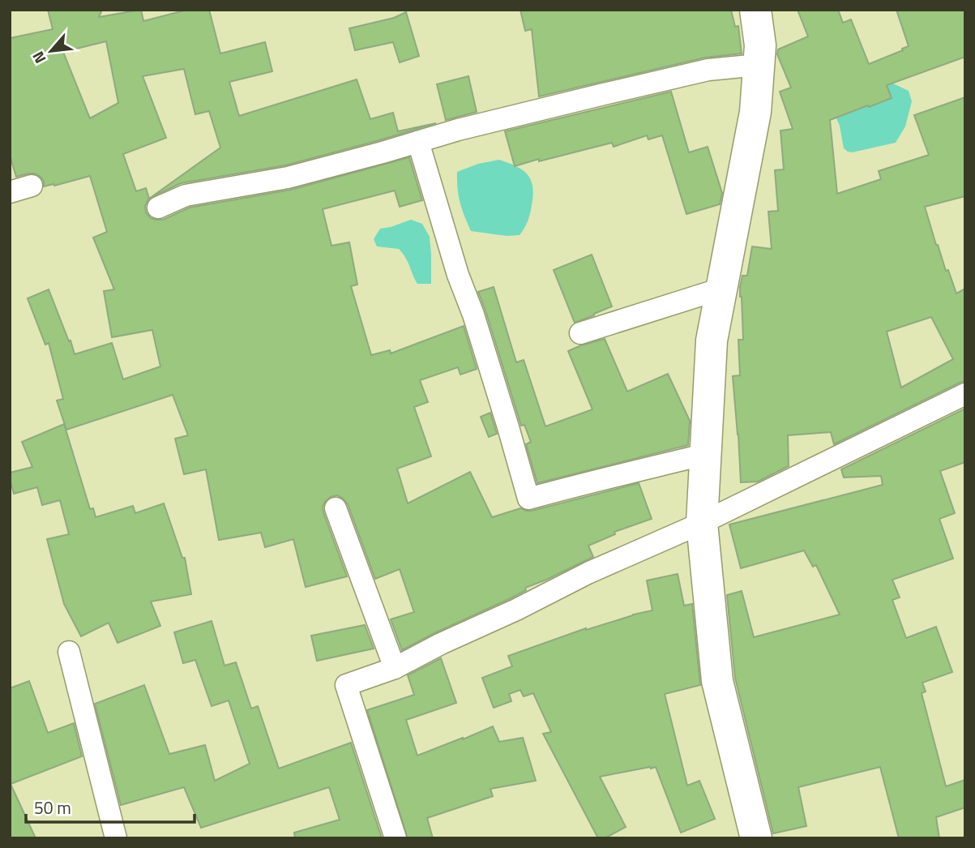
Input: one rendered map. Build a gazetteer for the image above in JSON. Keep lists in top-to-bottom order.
{
  "scale_bar": "50 m",
  "north": "bottom left"
}
